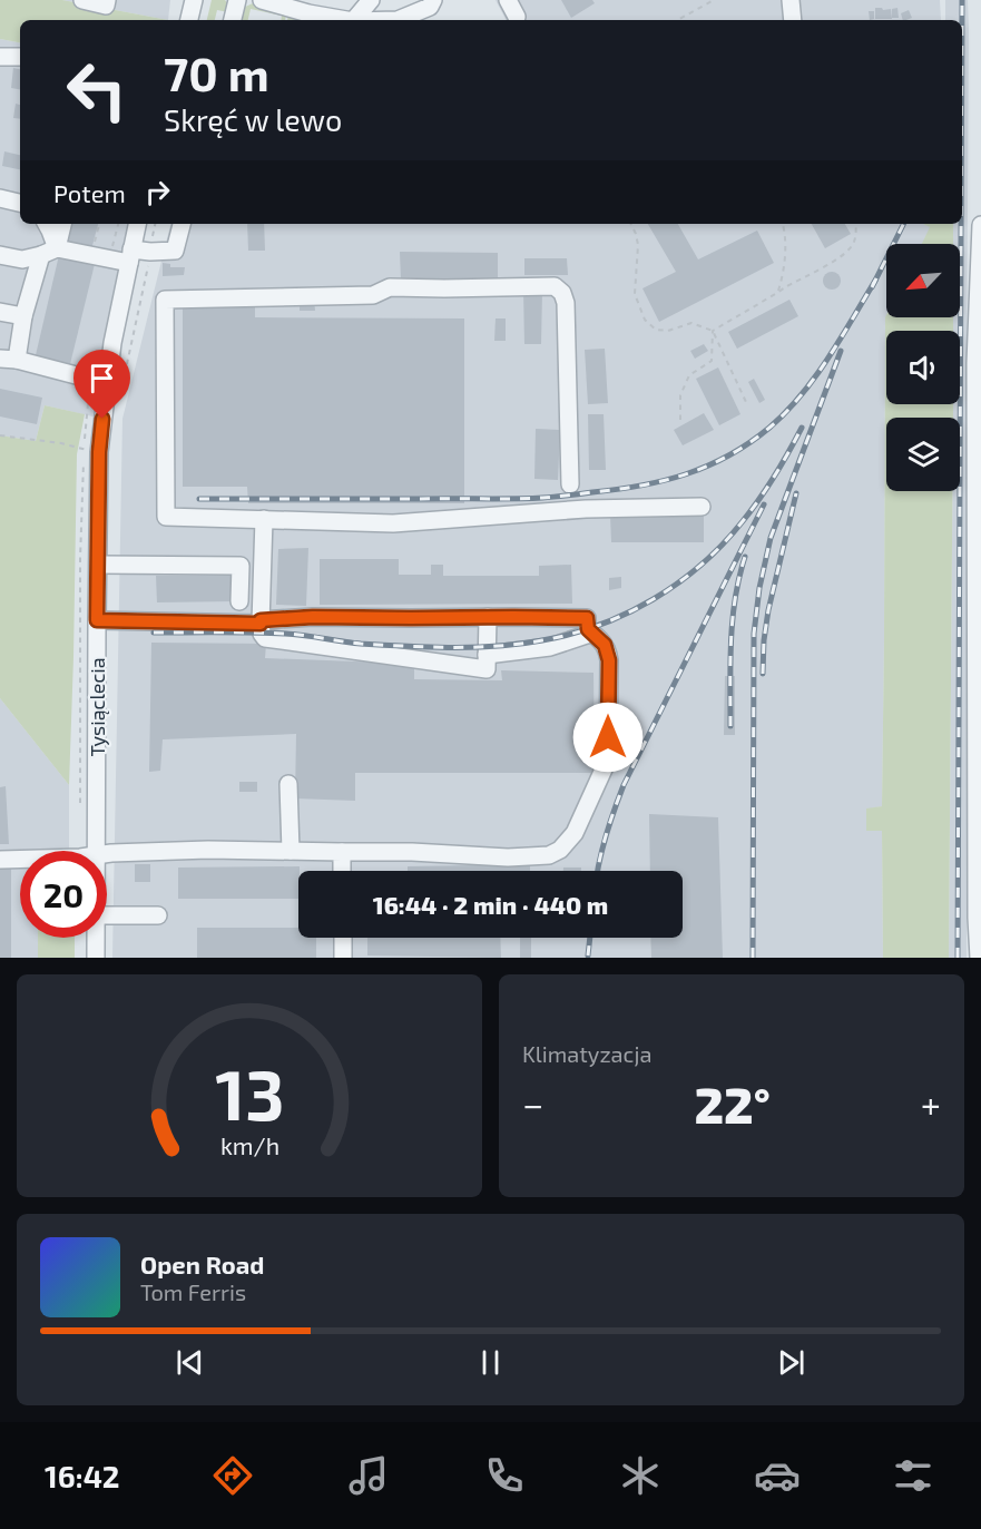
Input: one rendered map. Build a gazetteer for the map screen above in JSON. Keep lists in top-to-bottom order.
{
  "streets": {
    "street": ["Tysiąclecia"]
  },
  "north": "bottom left",
  "page": {
    "turn": ["70 m", "Skręć w lewo"],
    "then": "Potem",
    "limit": "20",
    "trip": "16:44 · 2 min · 440 m",
    "tile": "Klimatyzacja",
    "heat": ["−", "22°", "+"],
    "song": ["Open Road", "Tom Ferris"],
    "tabs": "16:42",
    "gauge": ["13", "km/h"]
  }
}
